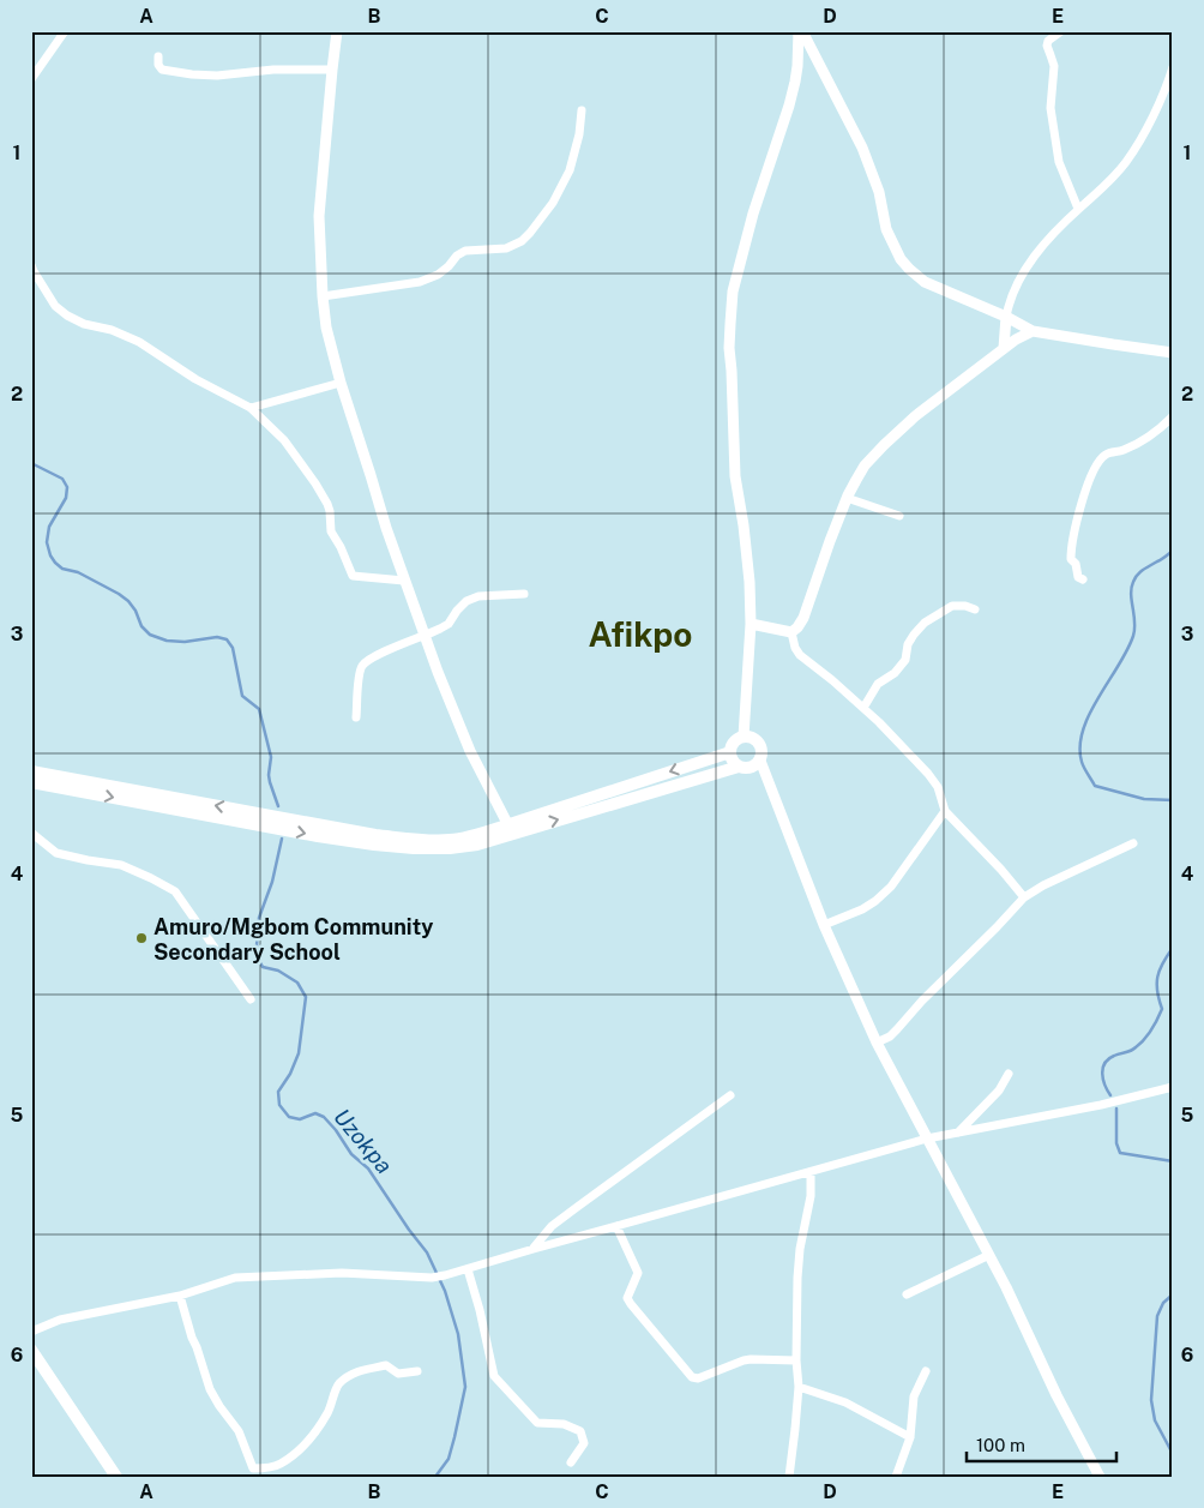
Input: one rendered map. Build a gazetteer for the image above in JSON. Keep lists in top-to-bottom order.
{
  "districts": ["Afikpo"],
  "water": ["Uzokpa"],
  "places": ["Amuro/Mgbom Community Secondary School"],
  "scale_bar": "100 m",
  "grid": {
    "columns": [
      "A",
      "B",
      "C",
      "D",
      "E"
    ],
    "rows": [
      "1",
      "2",
      "3",
      "4",
      "5",
      "6"
    ]
  }
}
